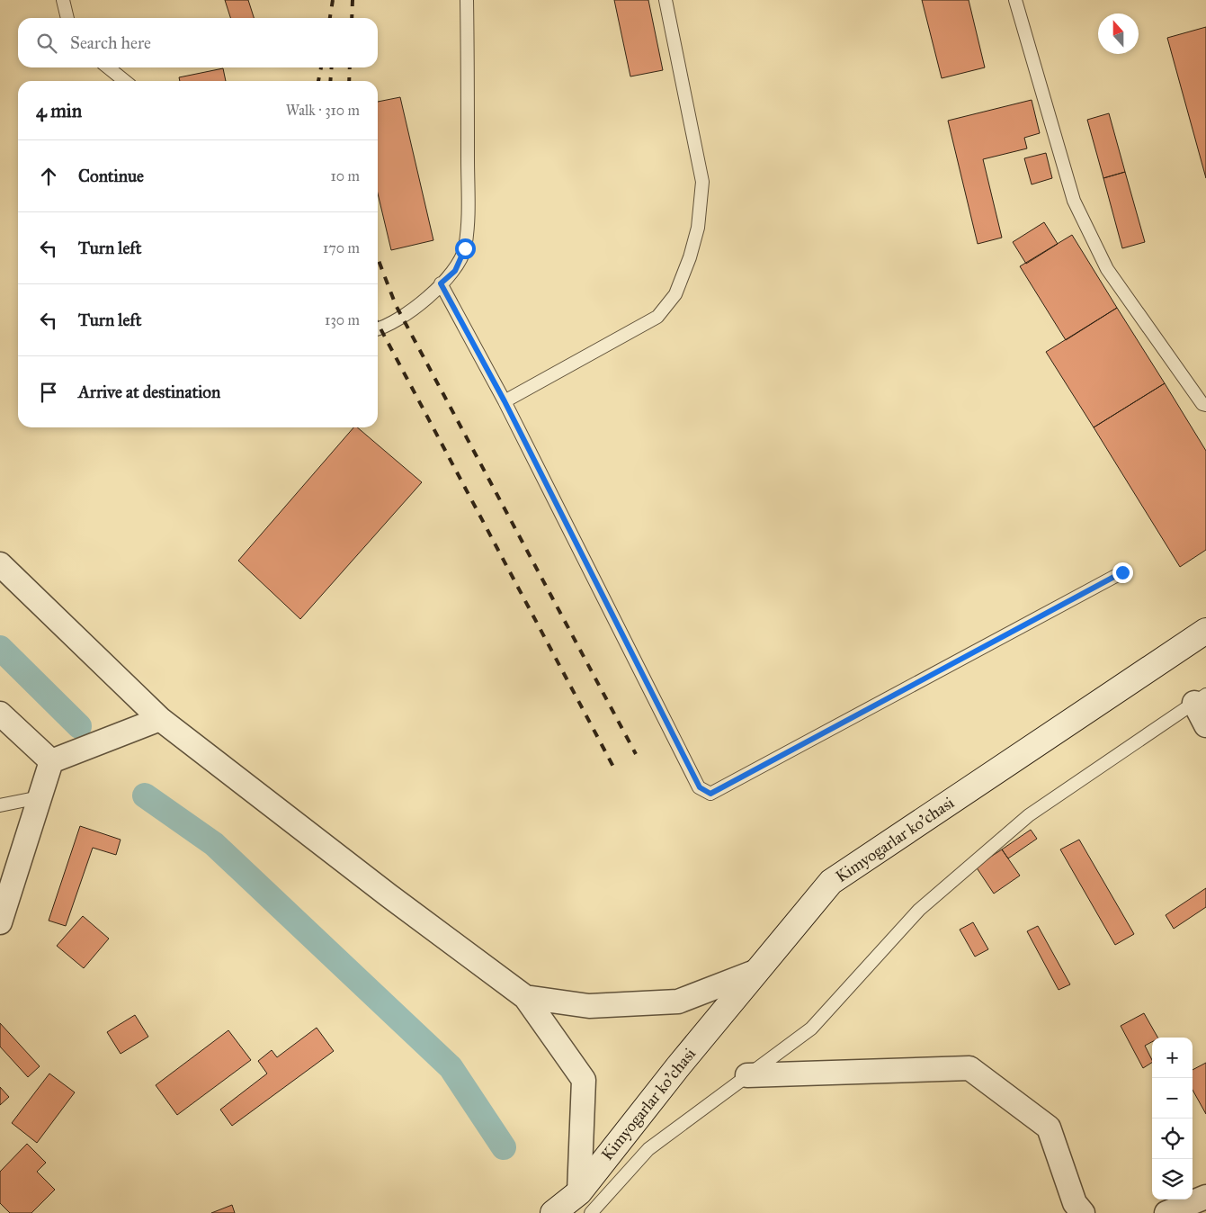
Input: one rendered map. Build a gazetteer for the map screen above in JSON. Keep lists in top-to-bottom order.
{
  "streets": {
    "street": ["Kimyogarlar ko'chasi"]
  },
  "north": "top",
  "page": {
    "search": "Search here",
    "heading": ["4 min", "Walk · 310 m"],
    "list": [
      ["Continue", "10 m"],
      ["Turn left", "170 m"],
      ["Turn left", "130 m"],
      "Arrive at destination"
    ],
    "map_buttons": ["+", "−"]
  }
}
